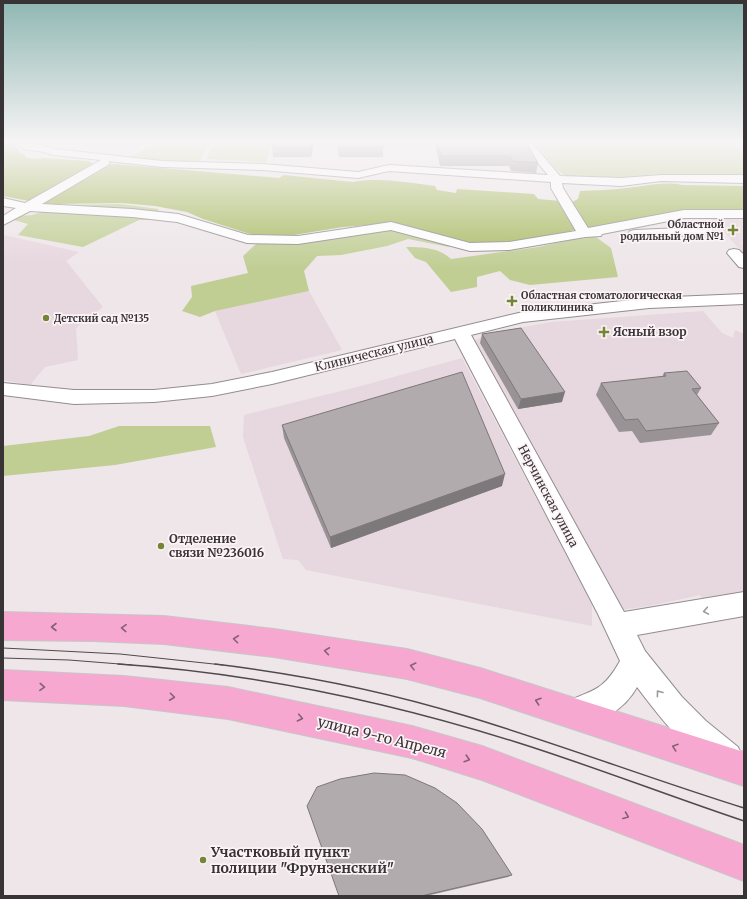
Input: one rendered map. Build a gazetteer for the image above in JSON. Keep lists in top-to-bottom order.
{
  "streets": {
    "main road": ["улица 9-го Апреля"],
    "street": ["Клиническая улица", "Нерчинская улица"]
  },
  "crossings": [
    ["Клиническая улица", "Нерчинская улица"]
  ],
  "places": {
    "health": ["Областной родильный дом №1", "Областная стоматологическая поликлиника", "Ясный взор"],
    "other": ["Детский сад №135", "Отделение связи №236016", "Участковый пункт полиции \"Фрунзенский\""]
  }
}
